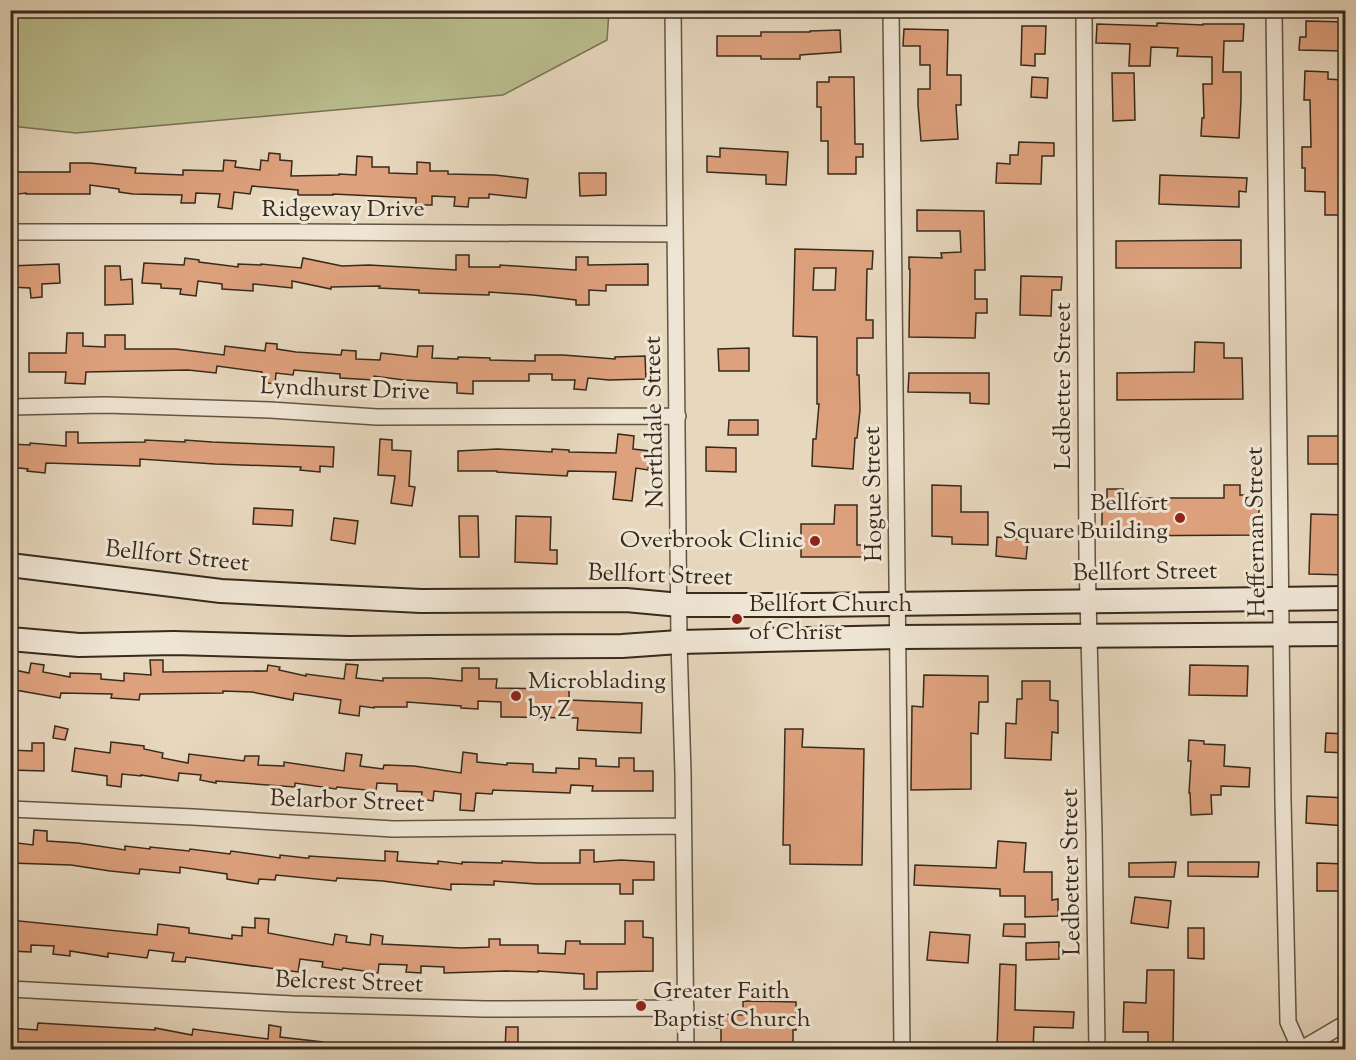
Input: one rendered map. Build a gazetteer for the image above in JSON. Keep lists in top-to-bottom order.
{
  "streets": {
    "main road": ["Bellfort Street"],
    "street": [
      "Ridgeway Drive",
      "Ledbetter Street",
      "Lyndhurst Drive",
      "Northdale Street",
      "Hogue Street",
      "Heffernan Street",
      "Belarbor Street",
      "Belcrest Street"
    ]
  },
  "crossings": [
    ["Ridgeway Drive", "Northdale Street"],
    ["Ledbetter Street", "Bellfort Street"],
    ["Lyndhurst Drive", "Northdale Street"],
    ["Northdale Street", "Bellfort Street"],
    ["Northdale Street", "Belarbor Street"],
    ["Northdale Street", "Belcrest Street"],
    ["Hogue Street", "Bellfort Street"],
    ["Heffernan Street", "Bellfort Street"]
  ],
  "places": [
    "Bellfort Square Building",
    "Overbrook Clinic",
    "Bellfort Church of Christ",
    "Microblading by Z",
    "Greater Faith Baptist Church"
  ]
}
